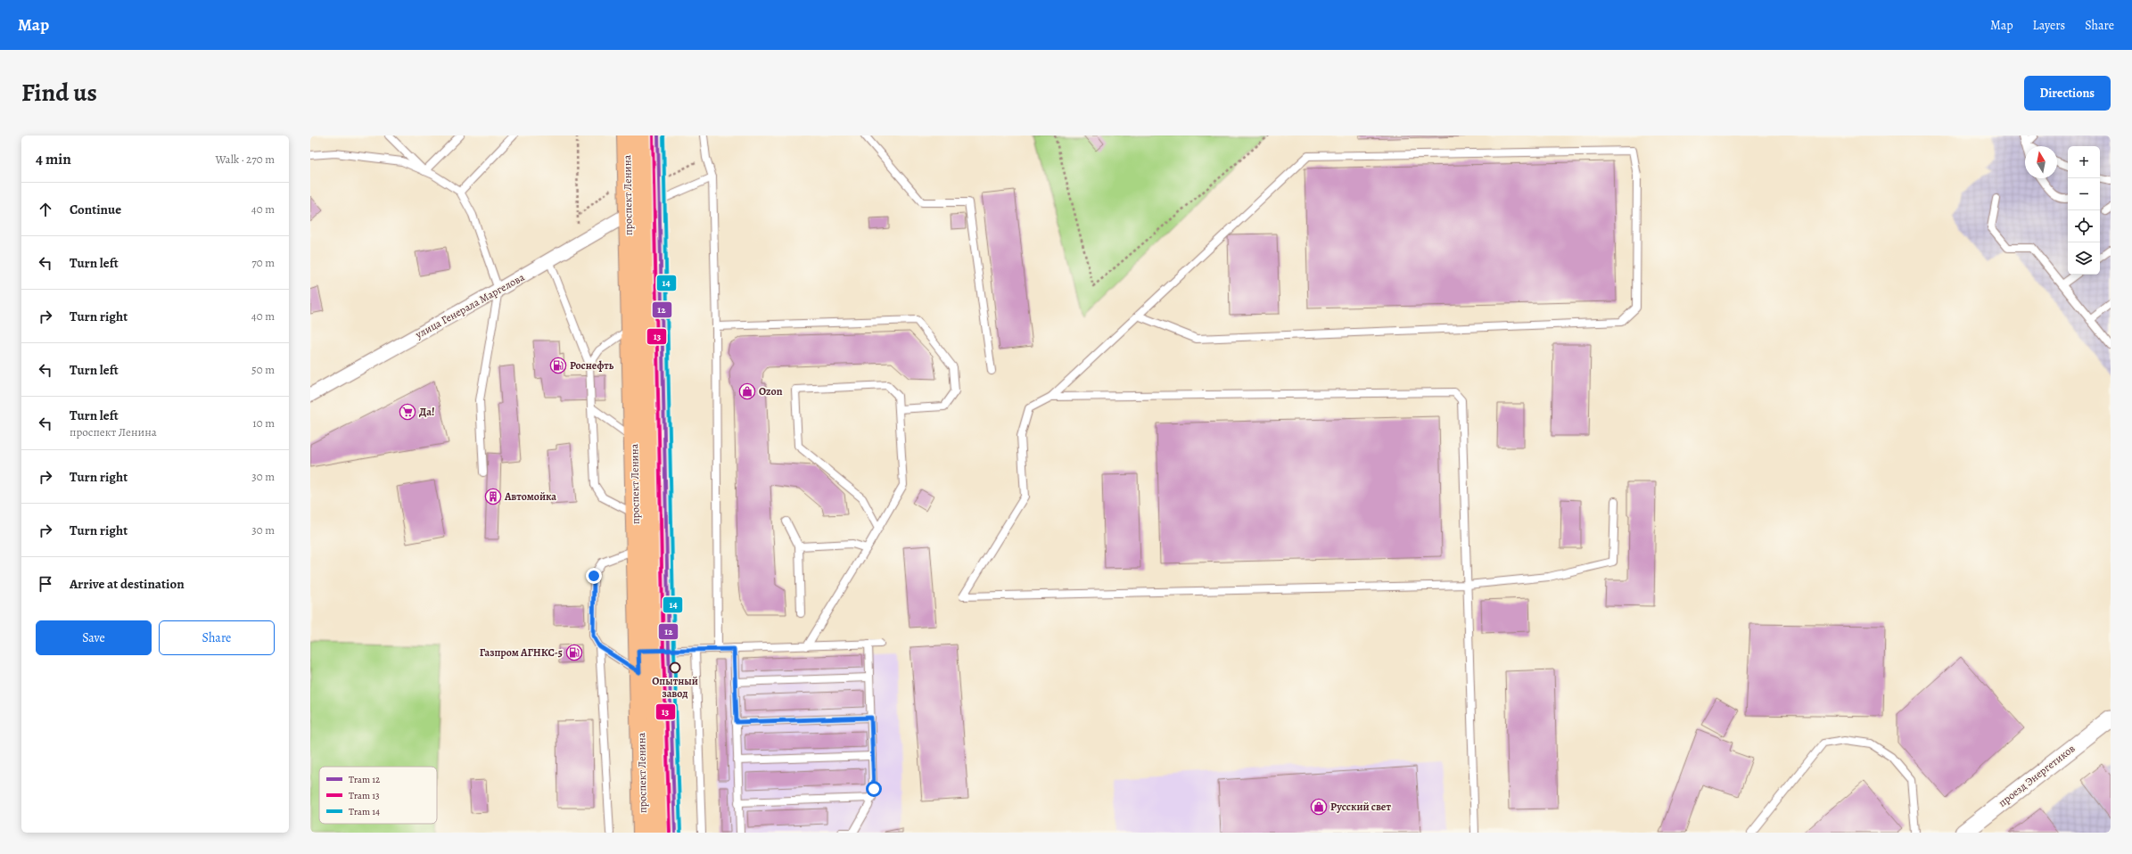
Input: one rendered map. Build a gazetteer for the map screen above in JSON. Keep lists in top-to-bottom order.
{
  "streets": {
    "main road": ["проспект Ленина"],
    "street": ["улица Генерала Маргелова", "проезд Энергетиков"]
  },
  "crossings": [
    ["проспект Ленина", "улица Генерала Маргелова"]
  ],
  "places": {
    "fuel station": ["Роснефть", "Газпром АГНКС-5"],
    "shop": ["Ozon", "Русский свет"],
    "supermarket": ["Да!"],
    "building": ["Автомойка"],
    "other": ["Опытный завод"]
  },
  "lines": ["tram line 12", "tram line 13", "tram line 14"],
  "legend": ["Tram 12", "Tram 13", "Tram 14"],
  "north": "top",
  "page": {
    "header": "Map",
    "nav": ["Map", "Layers", "Share"],
    "title": "Find us",
    "buttons": [
      "Directions",
      ["Save", "Share"]
    ],
    "heading": ["4 min", "Walk · 270 m"],
    "map_buttons": ["+", "−"],
    "list": [
      ["Continue", "40 m"],
      ["Turn left", "70 m"],
      ["Turn right", "40 m"],
      ["Turn left", "50 m"],
      ["Turn left", "проспект Ленина", "10 m"],
      ["Turn right", "30 m"],
      ["Turn right", "30 m"],
      "Arrive at destination"
    ]
  }
}
